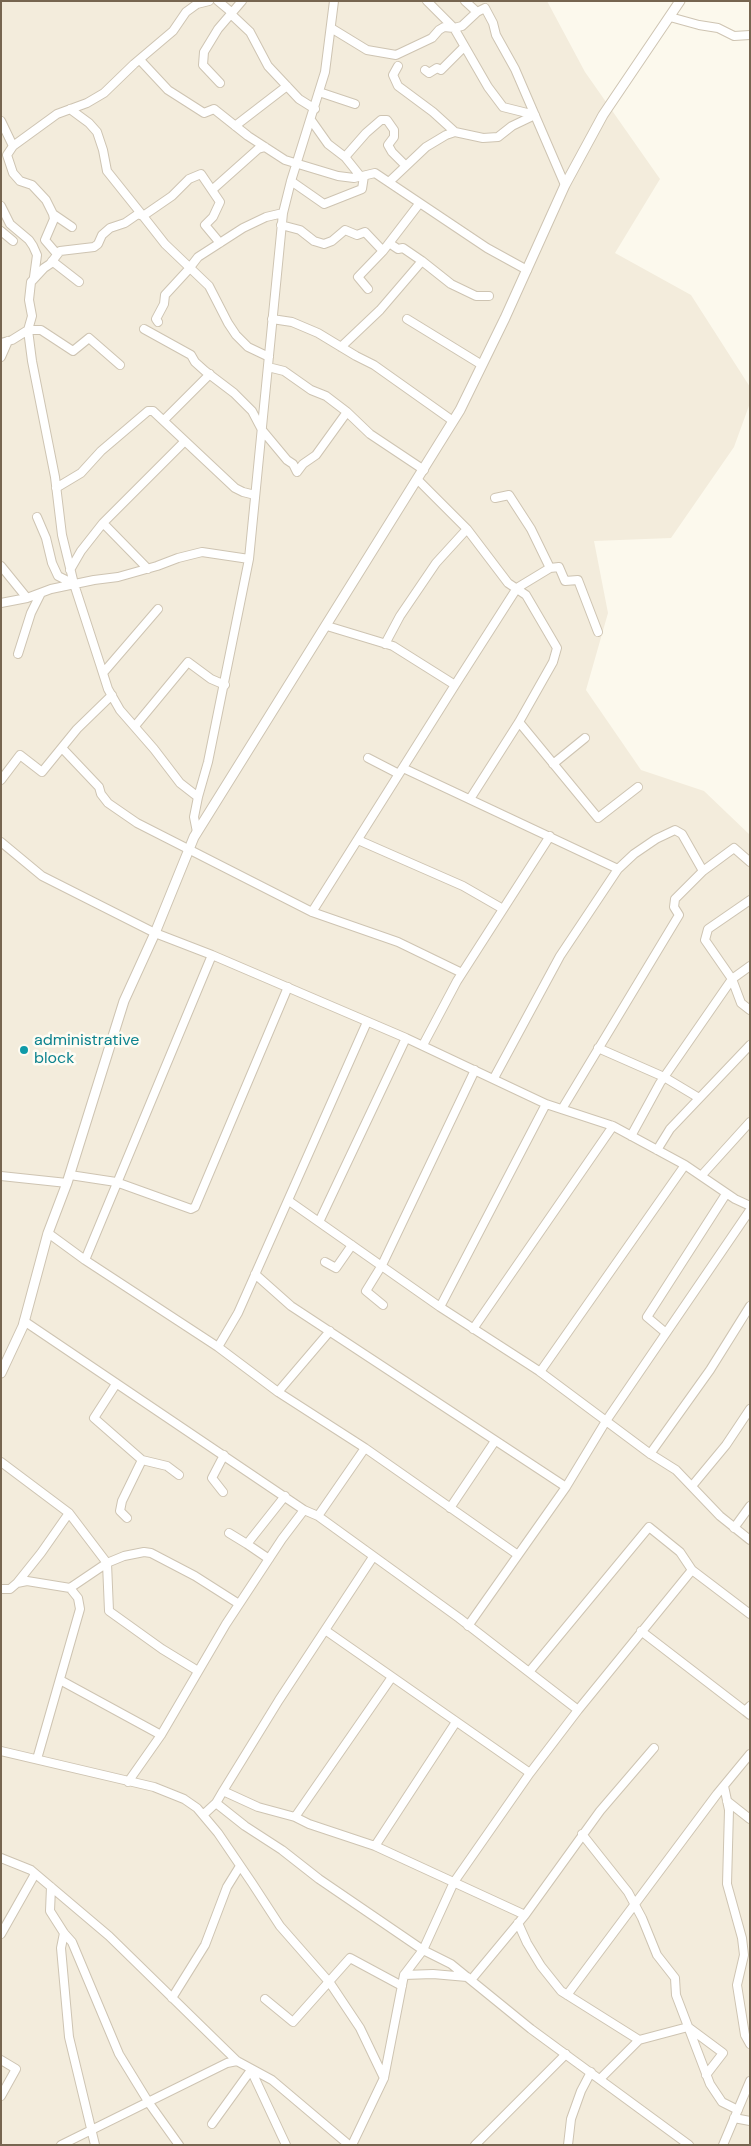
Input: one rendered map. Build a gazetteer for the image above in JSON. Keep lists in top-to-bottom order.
{
  "places": ["administrative block"]
}
